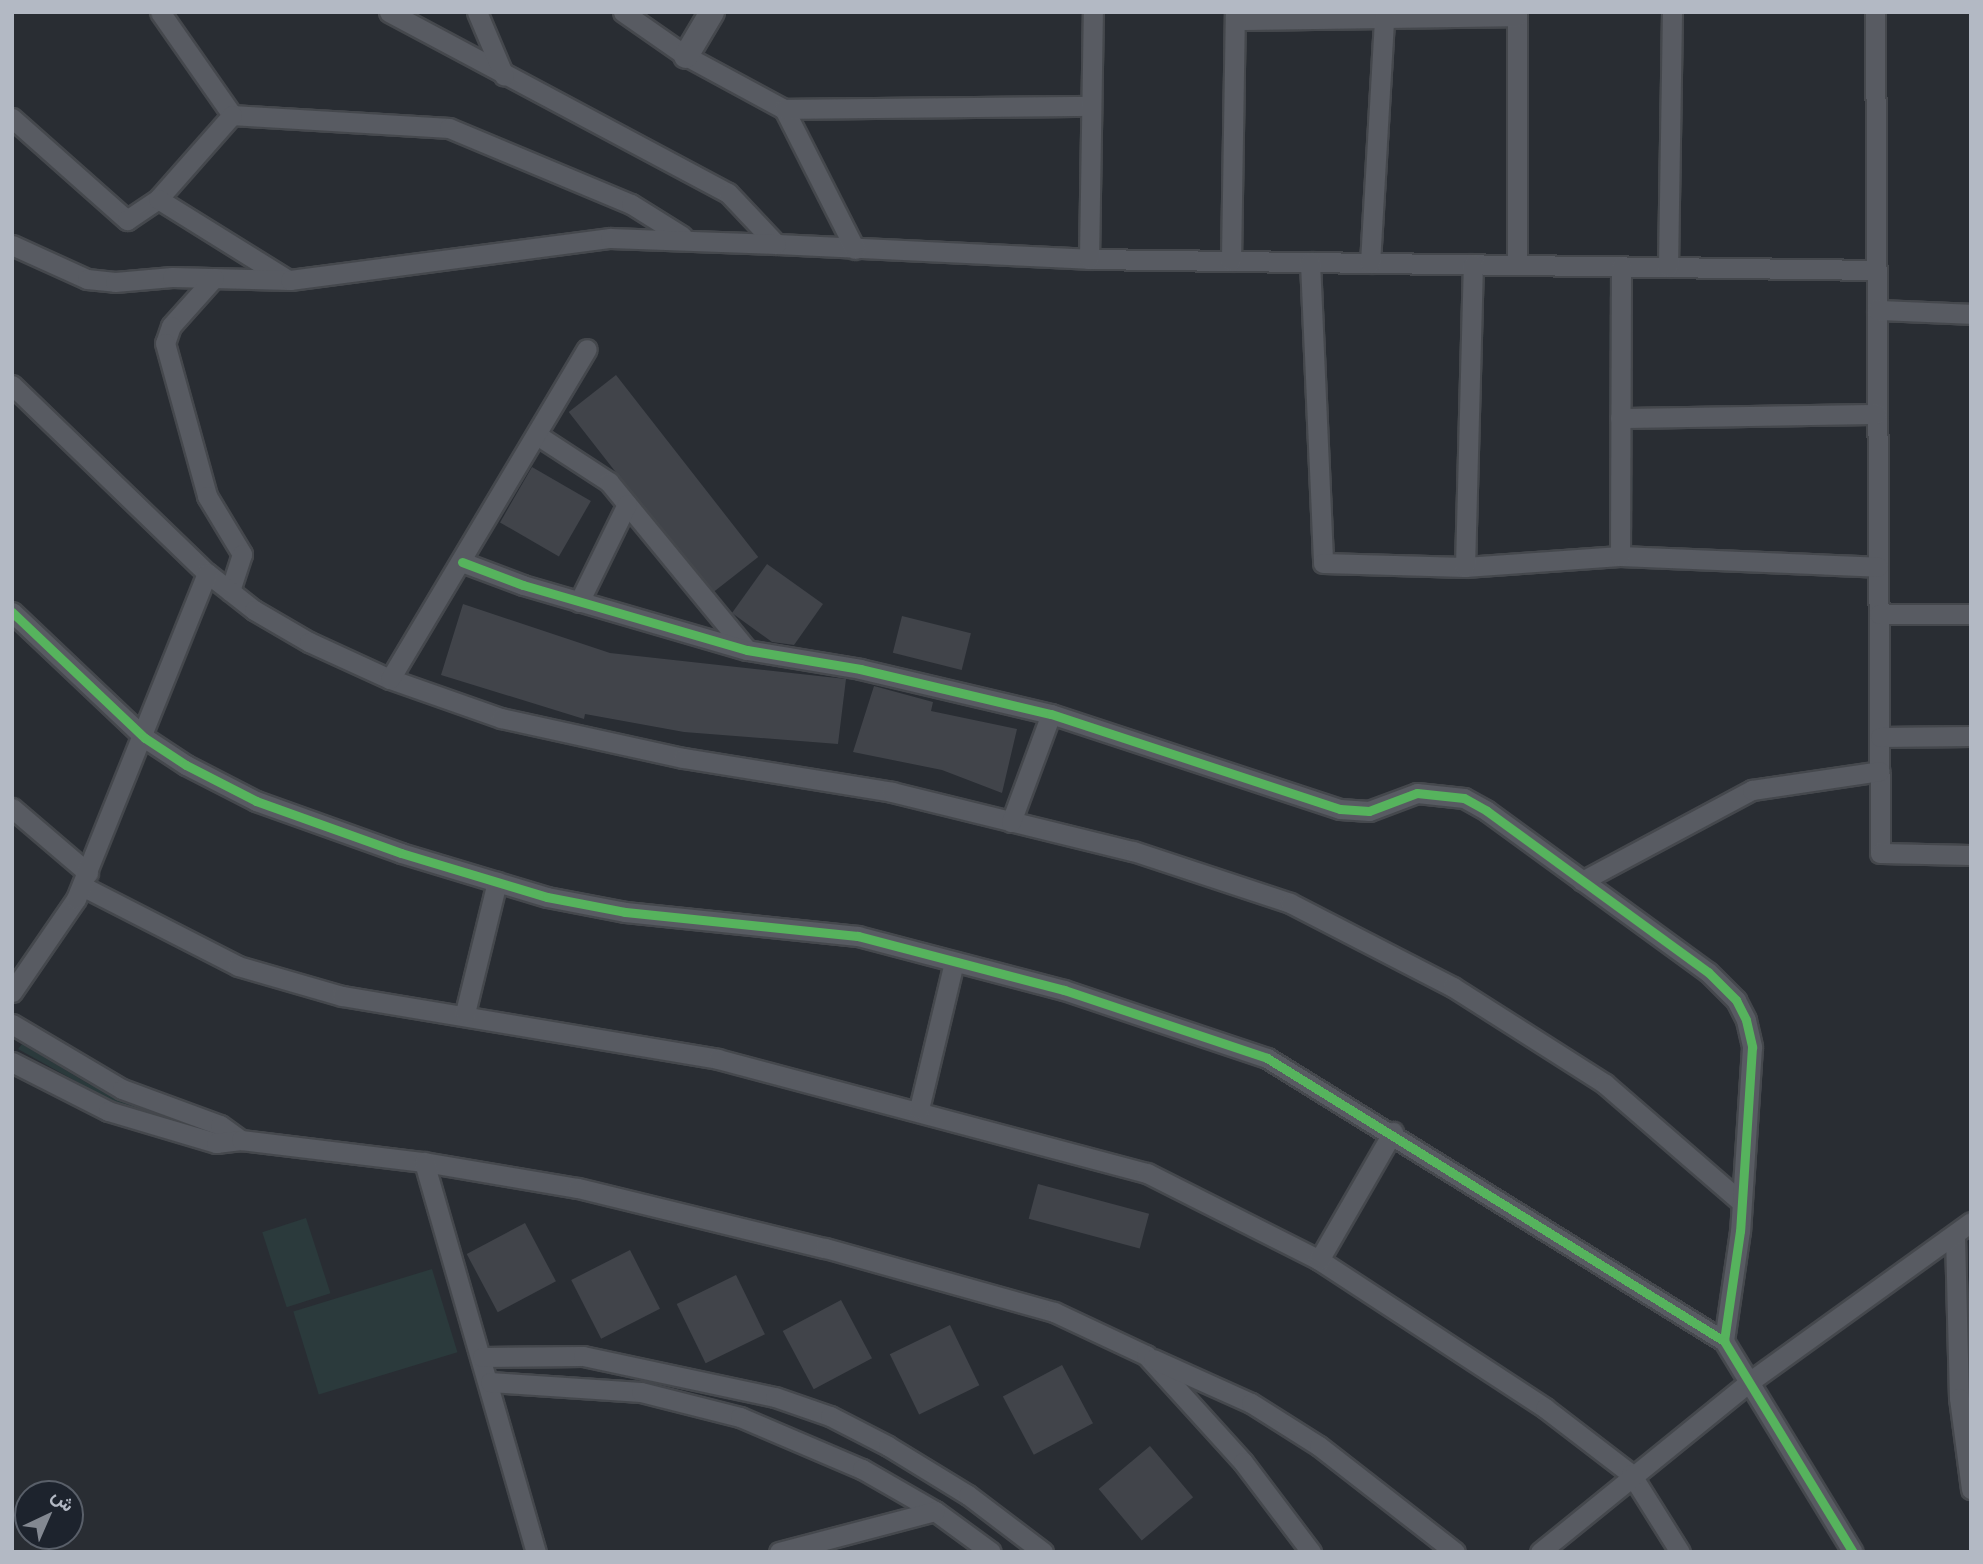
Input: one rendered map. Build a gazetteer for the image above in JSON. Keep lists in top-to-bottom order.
{
  "north": "top right"
}
